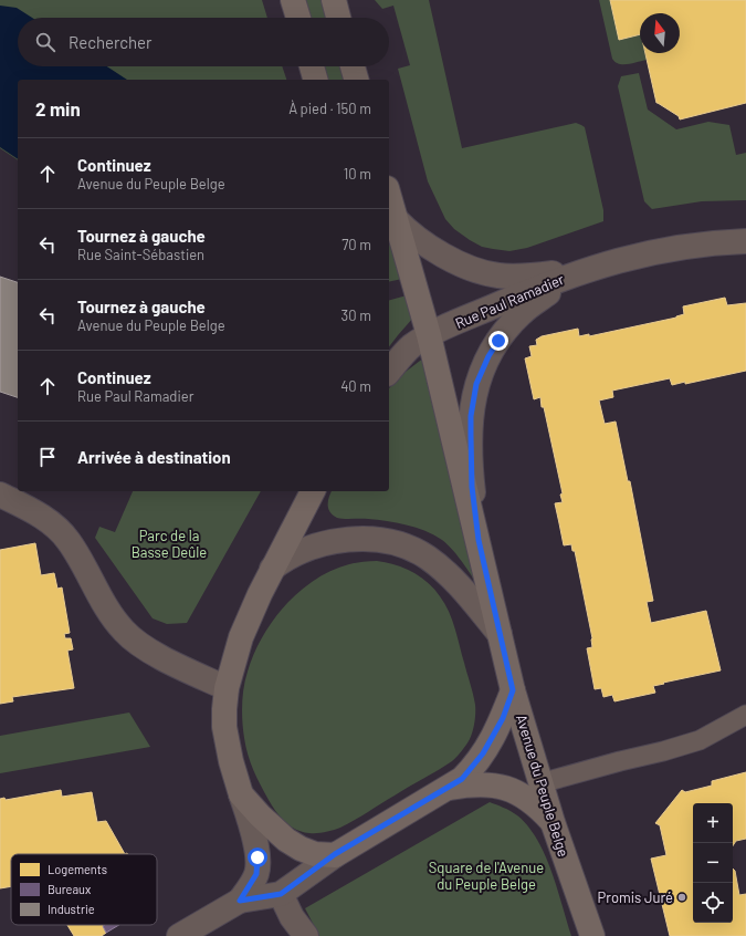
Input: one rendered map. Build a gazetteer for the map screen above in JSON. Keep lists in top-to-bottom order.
{
  "streets": {
    "street": ["Rue Paul Ramadier", "Avenue du Peuple Belge"]
  },
  "crossings": [
    ["Rue Paul Ramadier", "Avenue du Peuple Belge"]
  ],
  "parks": ["Parc de la Basse Deûle", "Square de l'Avenue du Peuple Belge"],
  "places": ["Promis Juré"],
  "legend": ["Logements", "Bureaux", "Industrie"],
  "north": "top",
  "page": {
    "search": "Rechercher",
    "heading": ["2 min", "À pied · 150 m"],
    "list": [
      ["Continuez", "Avenue du Peuple Belge", "10 m"],
      ["Tournez à gauche", "Rue Saint-Sébastien", "70 m"],
      ["Tournez à gauche", "Avenue du Peuple Belge", "30 m"],
      ["Continuez", "Rue Paul Ramadier", "40 m"],
      "Arrivée à destination"
    ],
    "map_buttons": ["+", "−"]
  }
}
